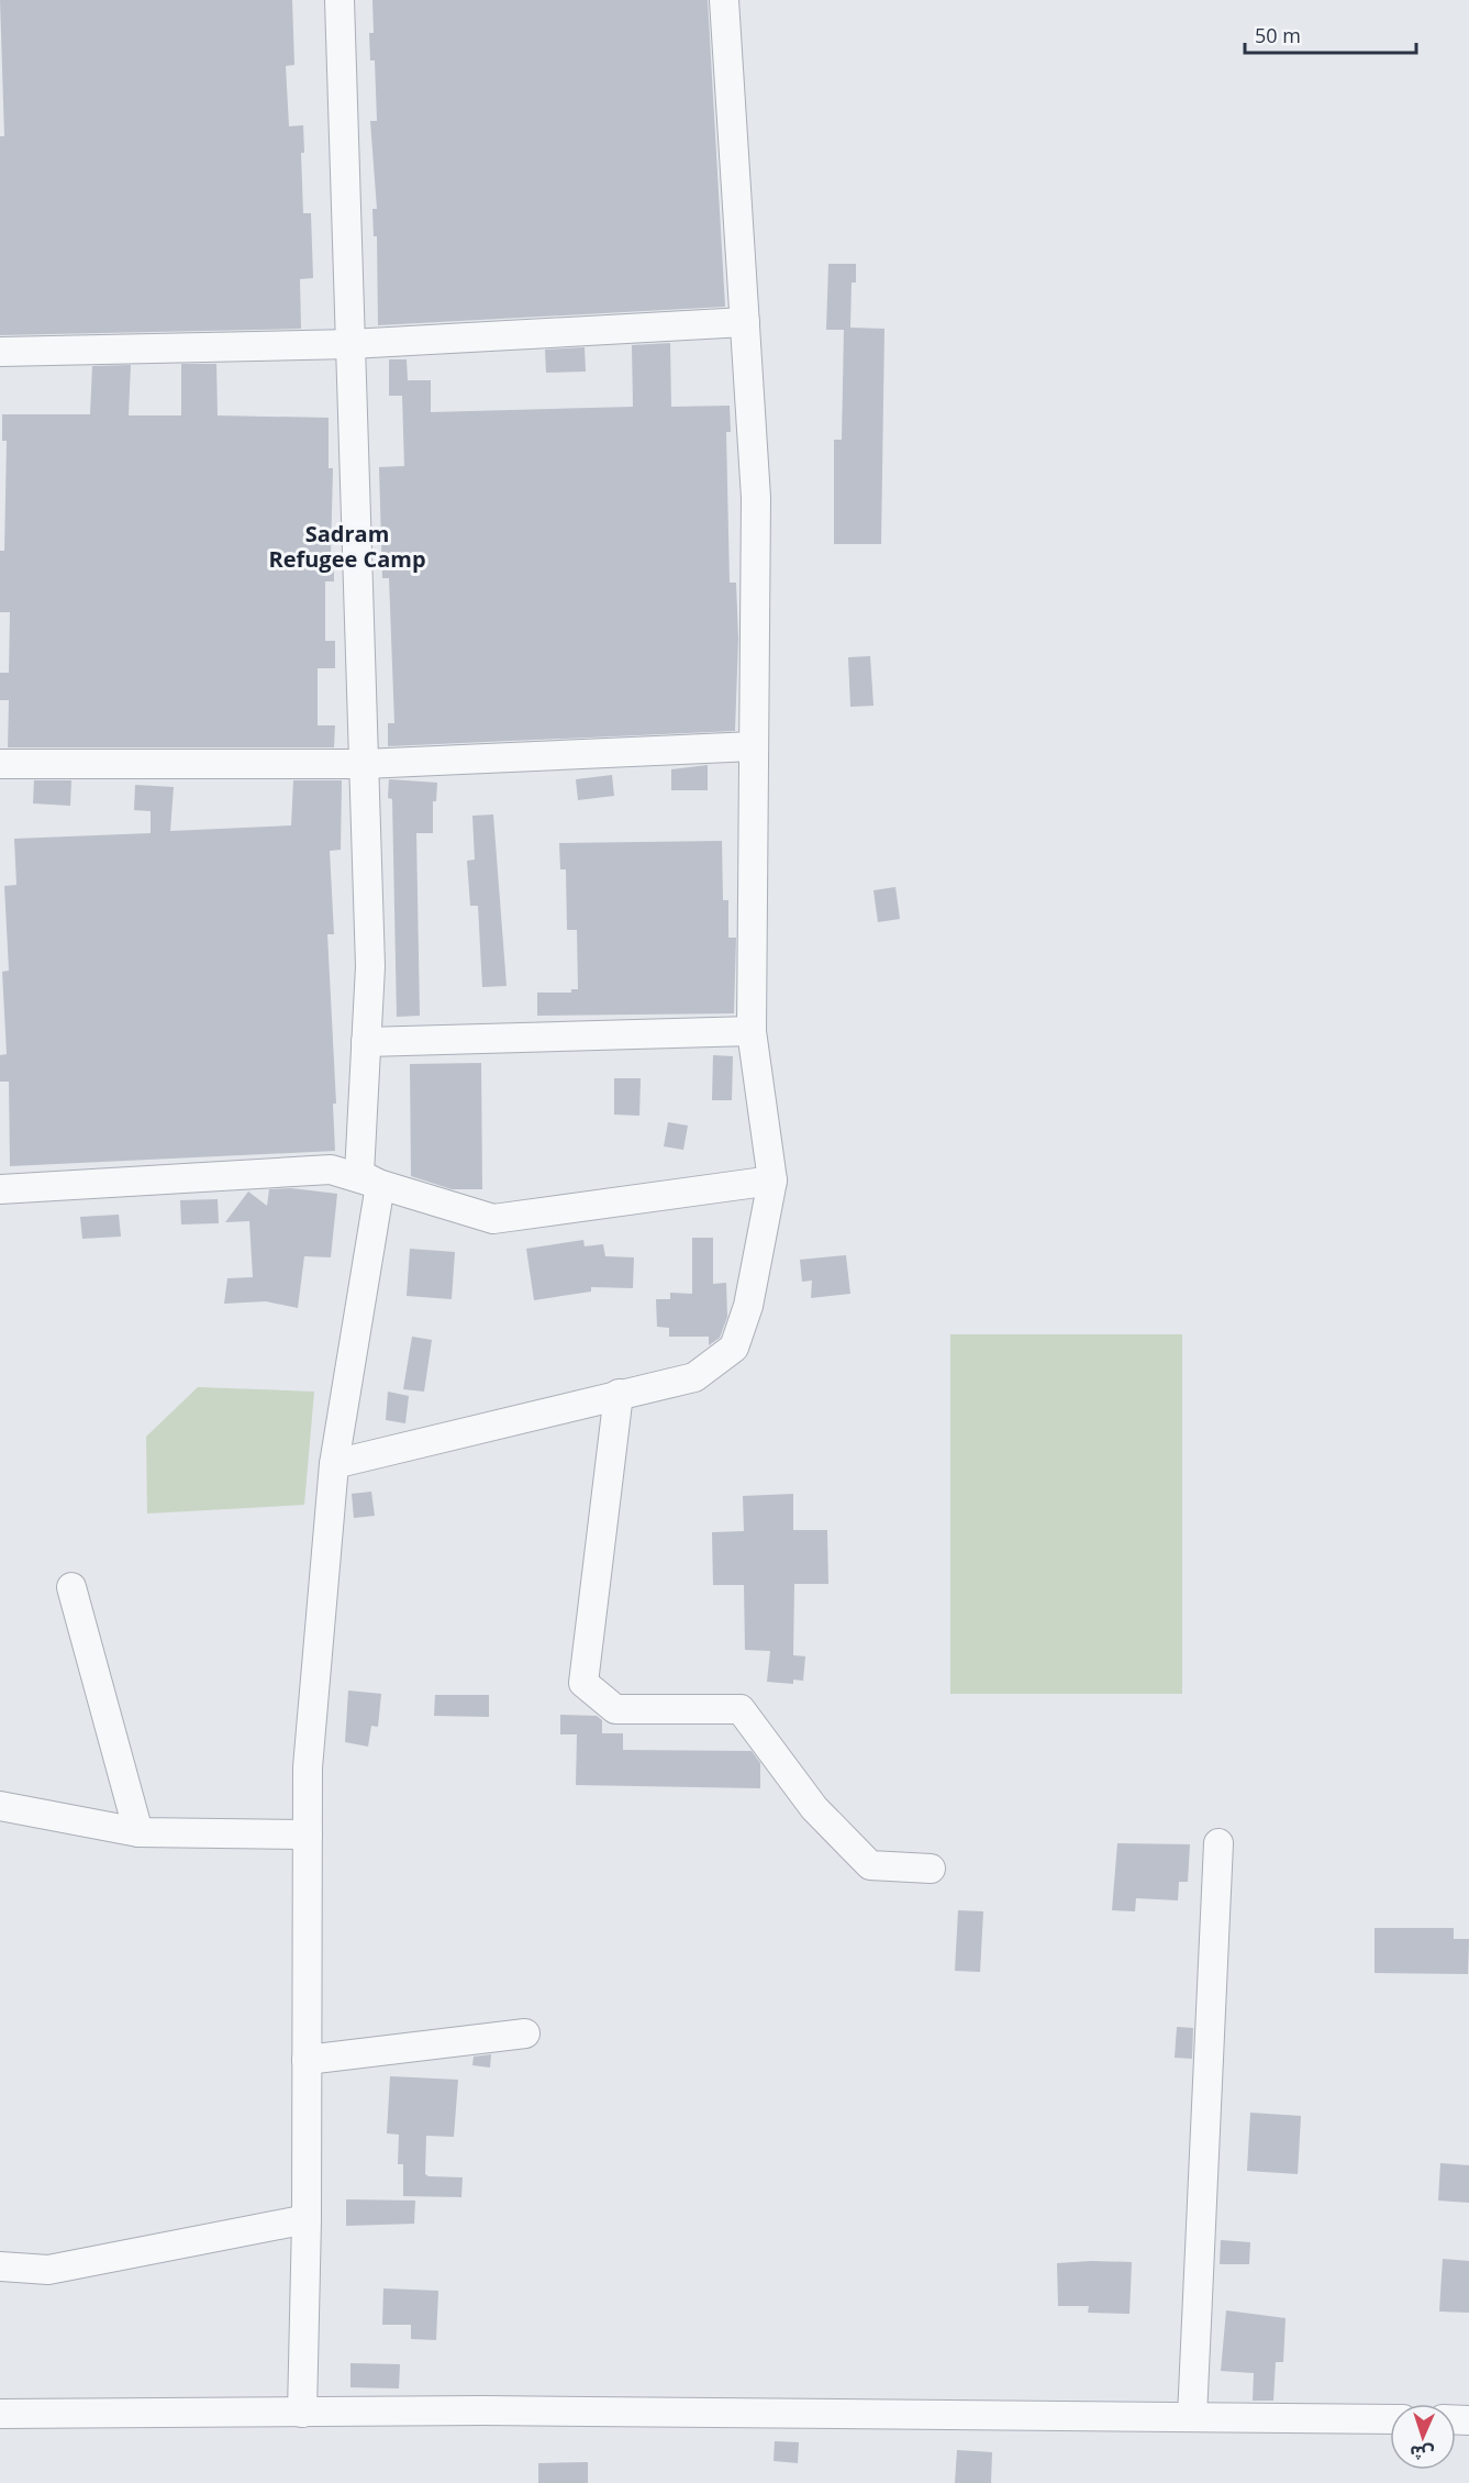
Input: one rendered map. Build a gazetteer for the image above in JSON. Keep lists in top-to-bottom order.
{
  "districts": ["Sadram Refugee Camp"],
  "scale_bar": "50 m",
  "north": "bottom"
}
